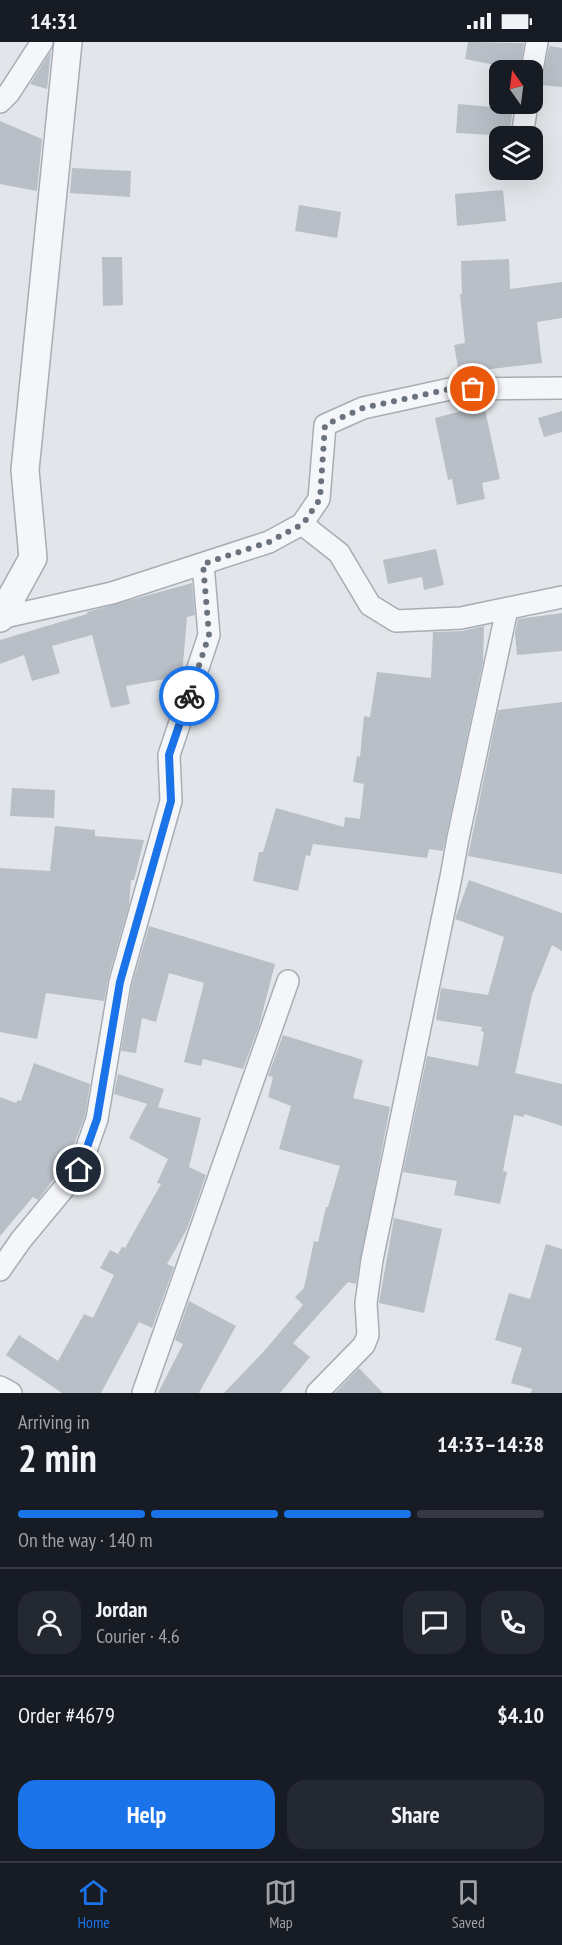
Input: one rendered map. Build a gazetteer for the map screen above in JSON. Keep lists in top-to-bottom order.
{
  "north": "top",
  "page": {
    "status": "14:31",
    "heading": ["2 min", "Arriving in", "14:33–14:38"],
    "panel": [
      "Jordan",
      "Courier · 4.6",
      "Order #4679",
      "$4.10"
    ],
    "bar": "On the way · 140 m",
    "buttons": ["Help", "Share"],
    "tabs": ["Home", "Map", "Saved"]
  }
}
